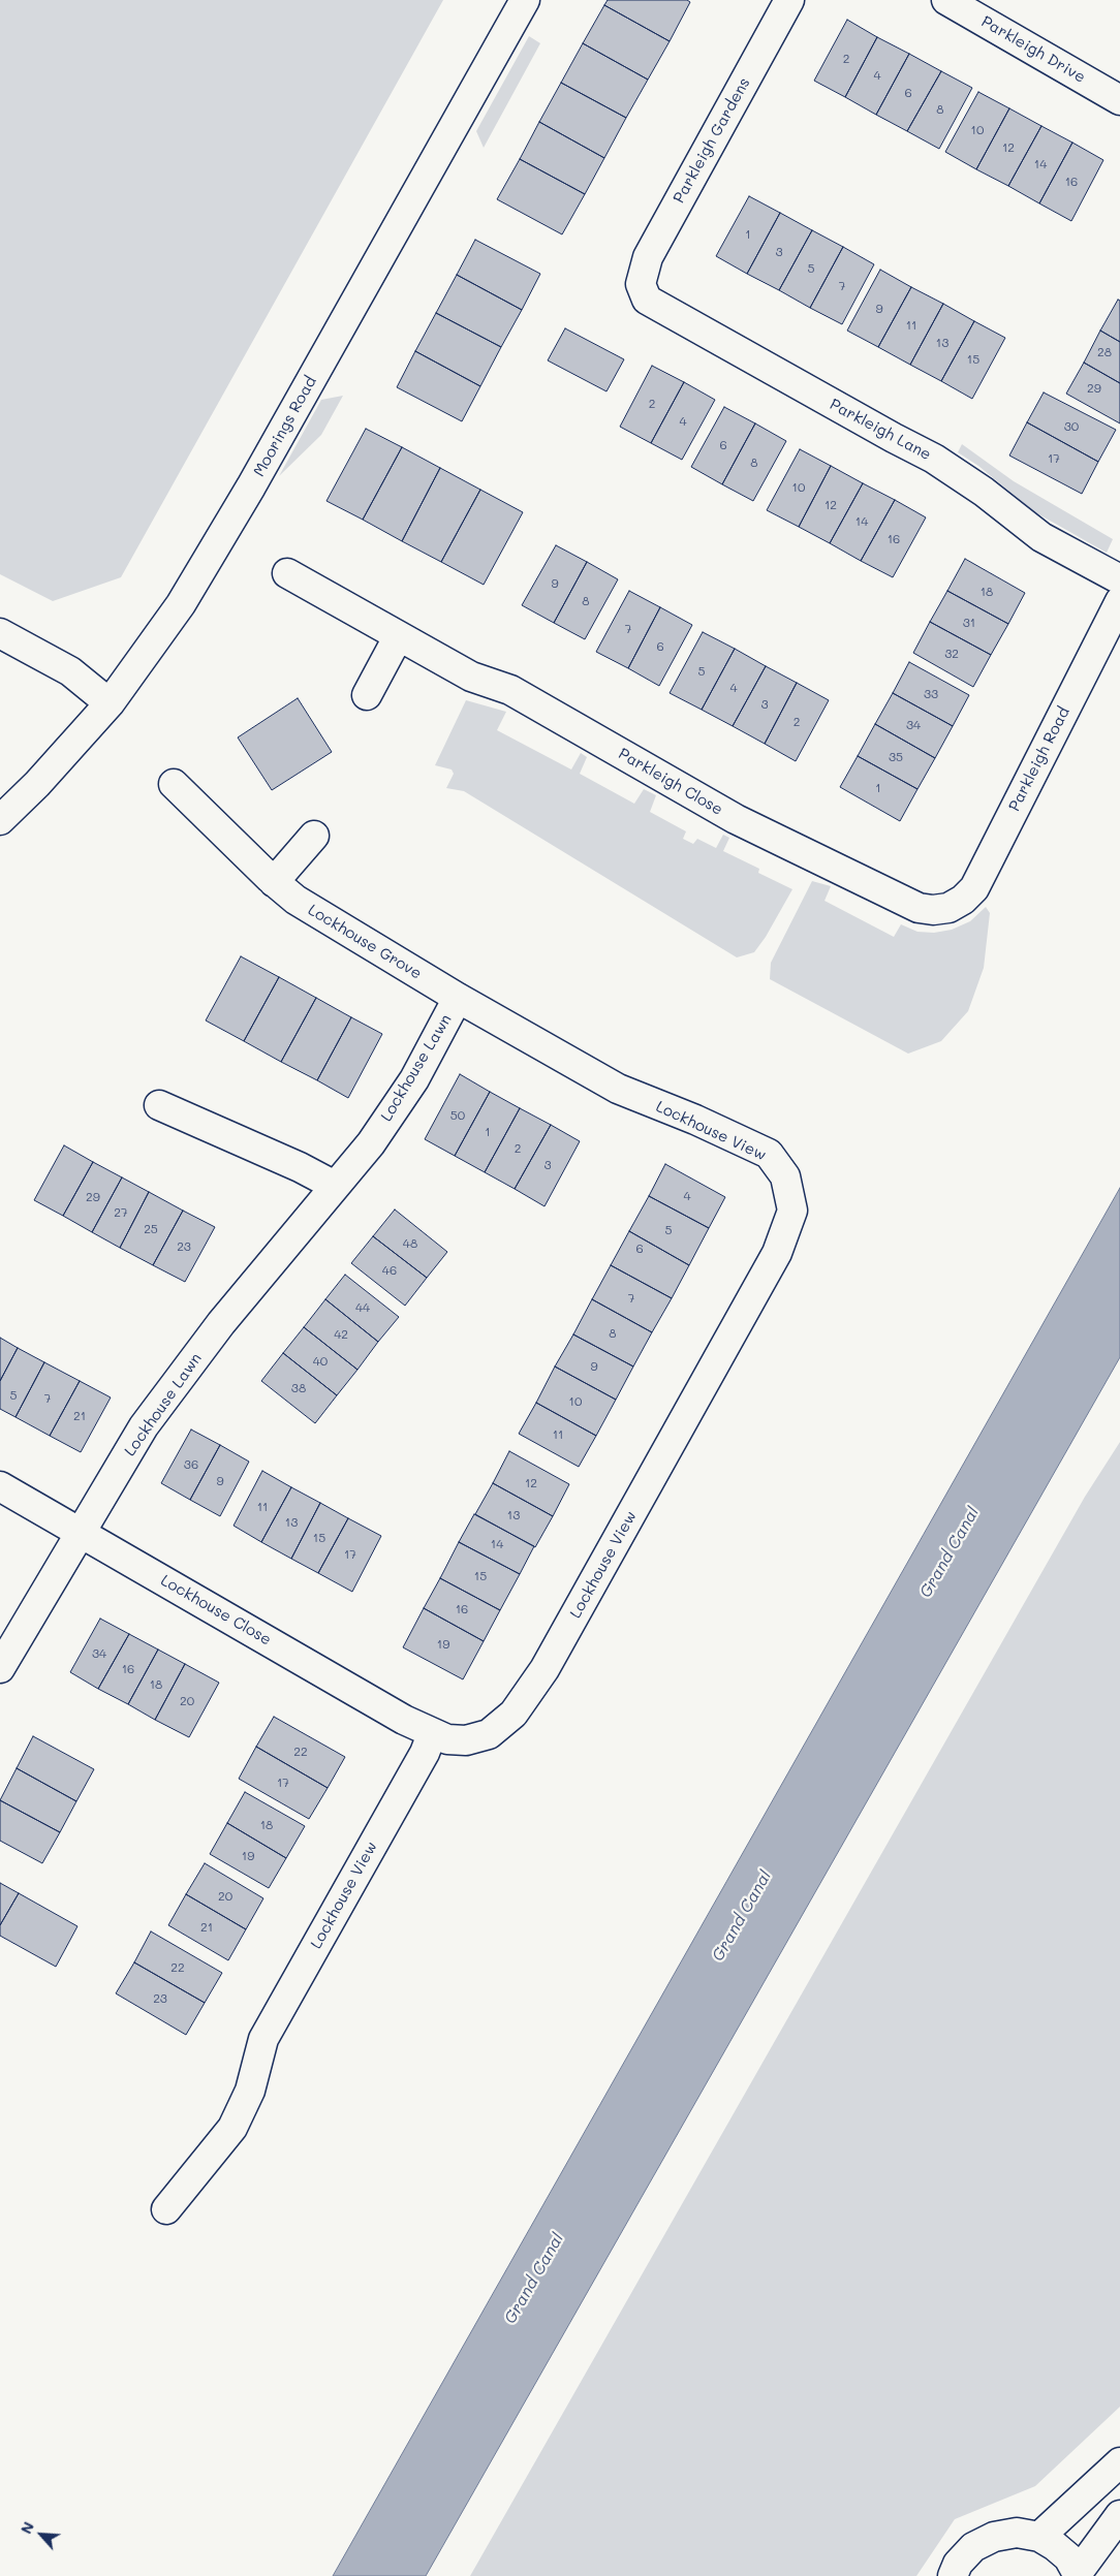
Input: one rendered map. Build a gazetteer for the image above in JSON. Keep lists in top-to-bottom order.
{
  "streets": {
    "street": [
      "Parkleigh Drive",
      "Parkleigh Gardens",
      "Moorings Road",
      "Parkleigh Lane",
      "Parkleigh Road",
      "Parkleigh Close",
      "Lockhouse Grove",
      "Lockhouse Lawn",
      "Lockhouse View",
      "Lockhouse Close"
    ]
  },
  "crossings": [
    ["Parkleigh Gardens", "Parkleigh Lane"],
    ["Parkleigh Road", "Parkleigh Close"],
    ["Lockhouse Grove", "Lockhouse Lawn"],
    ["Lockhouse Grove", "Lockhouse View"],
    ["Lockhouse Lawn", "Lockhouse View"],
    ["Lockhouse Lawn", "Lockhouse Close"],
    ["Lockhouse View", "Lockhouse Close"]
  ],
  "water": ["Grand Canal"],
  "house_numbers": [
    "2",
    "4",
    "6",
    "8",
    "10",
    "12",
    "14",
    "16",
    "1",
    "3",
    "5",
    "7",
    "9",
    "11",
    "13",
    "28",
    "15",
    "29",
    "2",
    "4",
    "30",
    "6",
    "17",
    "8",
    "10",
    "12",
    "14",
    "16",
    "9",
    "18",
    "8",
    "31",
    "7",
    "6",
    "32",
    "5",
    "4",
    "33",
    "3",
    "2",
    "34",
    "35",
    "1",
    "50",
    "1",
    "2",
    "3",
    "4",
    "29",
    "27",
    "25",
    "5",
    "48",
    "23",
    "6",
    "46",
    "7",
    "44",
    "8",
    "42",
    "40",
    "9",
    "38",
    "5",
    "7",
    "10",
    "21",
    "11",
    "36",
    "9",
    "12",
    "11",
    "13",
    "13",
    "15",
    "14",
    "17",
    "15",
    "16",
    "19",
    "34",
    "16",
    "18",
    "20",
    "22",
    "17",
    "18",
    "19",
    "20",
    "21",
    "22",
    "23"
  ],
  "north": "top left"
}
